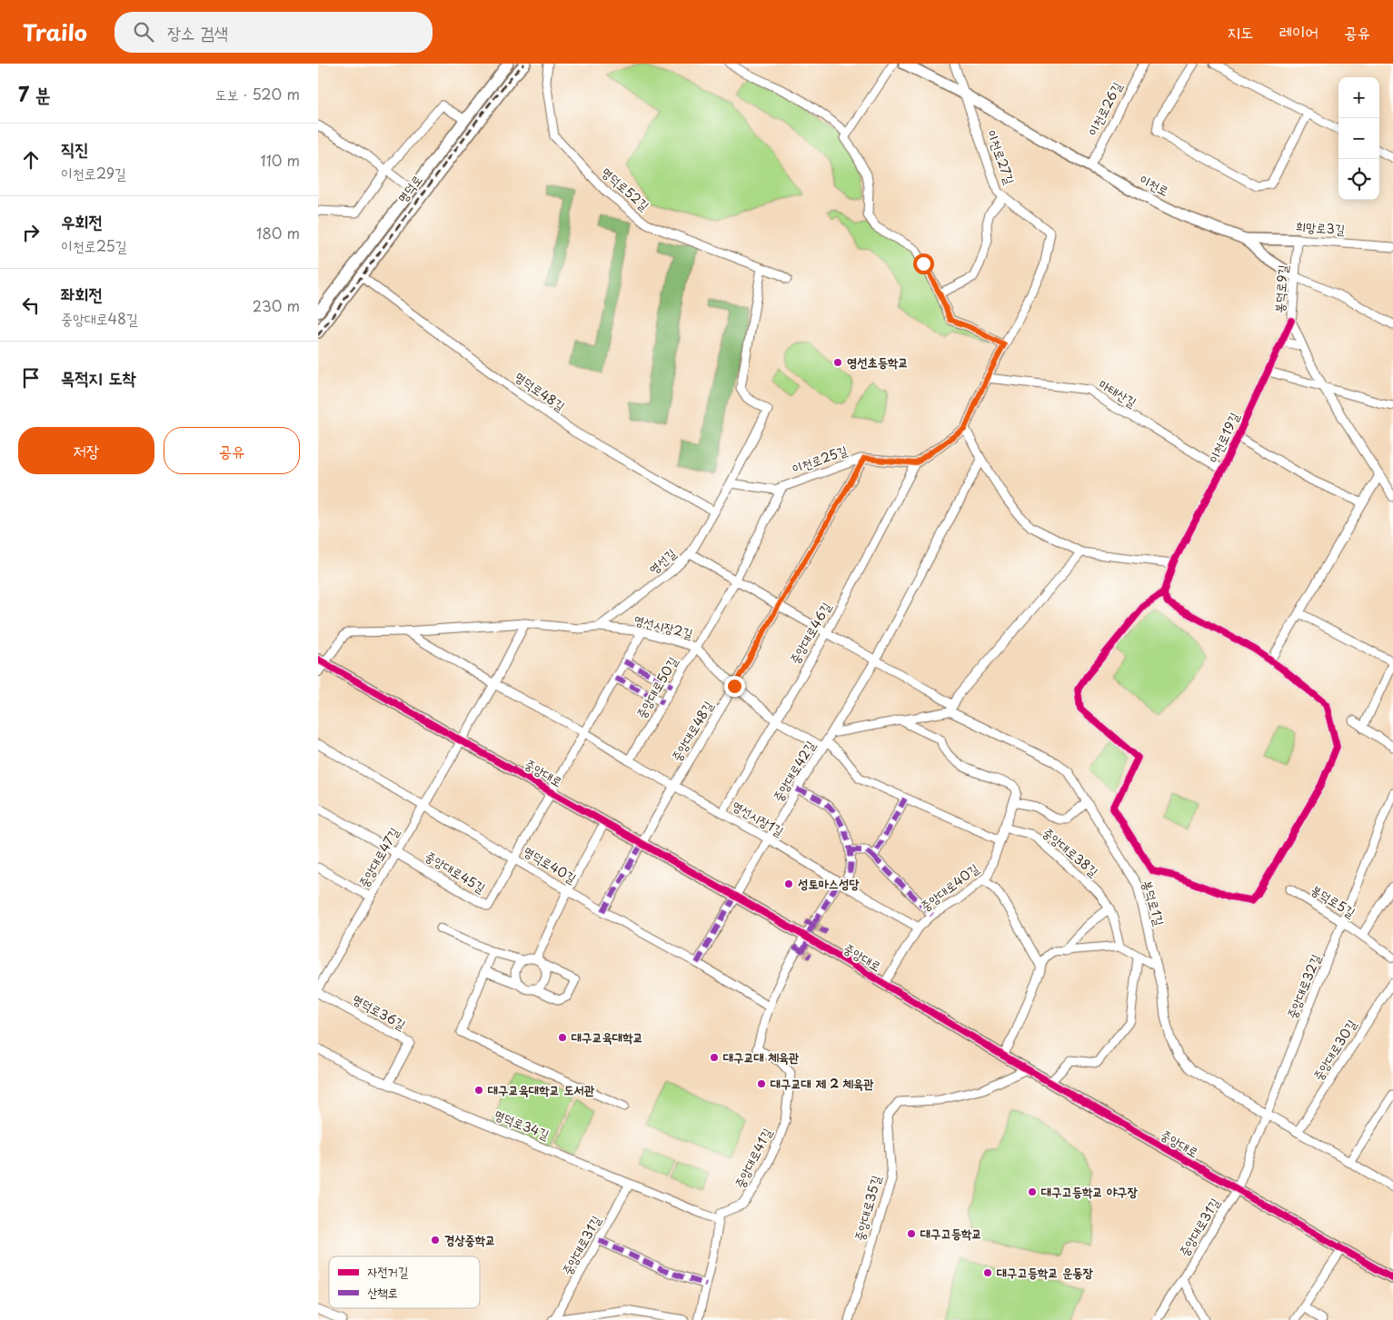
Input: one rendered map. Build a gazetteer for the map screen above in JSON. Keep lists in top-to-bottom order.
{
  "streets": {
    "main road": [
      "이천로",
      "명덕로",
      "희망로3길",
      "중앙대로"
    ],
    "street": [
      "이천로26길",
      "이천로27길",
      "명덕로52길",
      "봉덕로9길",
      "명덕로48길",
      "마태산길",
      "이천로19길",
      "이천로25길",
      "영선길",
      "영선시장2길",
      "중앙대로46길",
      "중앙대로50길",
      "중앙대로48길",
      "중앙대로42길",
      "영선시장1길",
      "중앙대로38길",
      "중앙대로47길",
      "명덕로40길",
      "중앙대로45길",
      "중앙대로40길",
      "봉덕로5길",
      "봉덕로1길",
      "중앙대로32길",
      "명덕로36길",
      "중앙대로30길",
      "명덕로34길",
      "중앙대로41길",
      "중앙대로35길",
      "중앙대로31길"
    ]
  },
  "crossings": [
    ["이천로26길", "이천로"],
    ["이천로27길", "이천로"],
    ["이천로", "희망로3길"],
    ["이천로", "봉덕로9길"],
    ["명덕로", "명덕로48길"],
    ["명덕로52길", "영선길"],
    ["희망로3길", "봉덕로9길"],
    ["봉덕로9길", "이천로19길"],
    ["명덕로48길", "영선길"],
    ["마태산길", "이천로19길"],
    ["이천로25길", "영선길"],
    ["이천로25길", "중앙대로46길"],
    ["이천로25길", "중앙대로50길"],
    ["이천로25길", "중앙대로48길"],
    ["영선길", "영선시장2길"],
    ["영선시장2길", "중앙대로46길"],
    ["영선시장2길", "중앙대로50길"],
    ["영선시장2길", "중앙대로48길"],
    ["영선시장2길", "중앙대로42길"],
    ["영선시장2길", "중앙대로40길"],
    ["중앙대로46길", "영선시장1길"],
    ["중앙대로50길", "영선시장1길"],
    ["중앙대로48길", "중앙대로"],
    ["중앙대로48길", "영선시장1길"],
    ["중앙대로48길", "명덕로40길"],
    ["중앙대로42길", "중앙대로"],
    ["중앙대로42길", "영선시장1길"],
    ["중앙대로42길", "명덕로40길"],
    ["중앙대로", "중앙대로47길"],
    ["중앙대로", "중앙대로45길"],
    ["중앙대로", "중앙대로40길"],
    ["중앙대로", "중앙대로32길"],
    ["중앙대로", "중앙대로41길"],
    ["중앙대로", "중앙대로35길"],
    ["중앙대로", "중앙대로31길"],
    ["영선시장1길", "중앙대로45길"],
    ["영선시장1길", "중앙대로40길"],
    ["영선시장1길", "중앙대로41길"],
    ["중앙대로38길", "중앙대로40길"],
    ["중앙대로47길", "명덕로40길"],
    ["중앙대로47길", "중앙대로45길"],
    ["명덕로40길", "중앙대로45길"],
    ["명덕로40길", "중앙대로41길"],
    ["봉덕로5길", "중앙대로32길"],
    ["봉덕로1길", "중앙대로32길"],
    ["봉덕로1길", "중앙대로30길"],
    ["중앙대로32길", "중앙대로31길"],
    ["명덕로36길", "명덕로34길"],
    ["명덕로34길", "중앙대로41길"],
    ["명덕로34길", "중앙대로31길"]
  ],
  "places": [
    "영선초등학교",
    "성토마스성당",
    "대구교육대학교",
    "대구교대 체육관",
    "대구교대 제 2 체육관",
    "대구교육대학교 도서관",
    "대구고등학교 야구장",
    "대구고등학교",
    "경상중학교",
    "대구고등학교 운동장"
  ],
  "legend": ["자전거길", "산책로"],
  "page": {
    "header": "Trailo",
    "search": "장소 검색",
    "nav": ["지도", "레이어", "공유"],
    "heading": ["7 분", "도보 · 520 m"],
    "map_buttons": ["+", "−"],
    "list": [
      ["직진", "이천로29길", "110 m"],
      ["우회전", "이천로25길", "180 m"],
      ["좌회전", "중앙대로48길", "230 m"],
      "목적지 도착"
    ],
    "buttons": ["저장", "공유"]
  }
}
